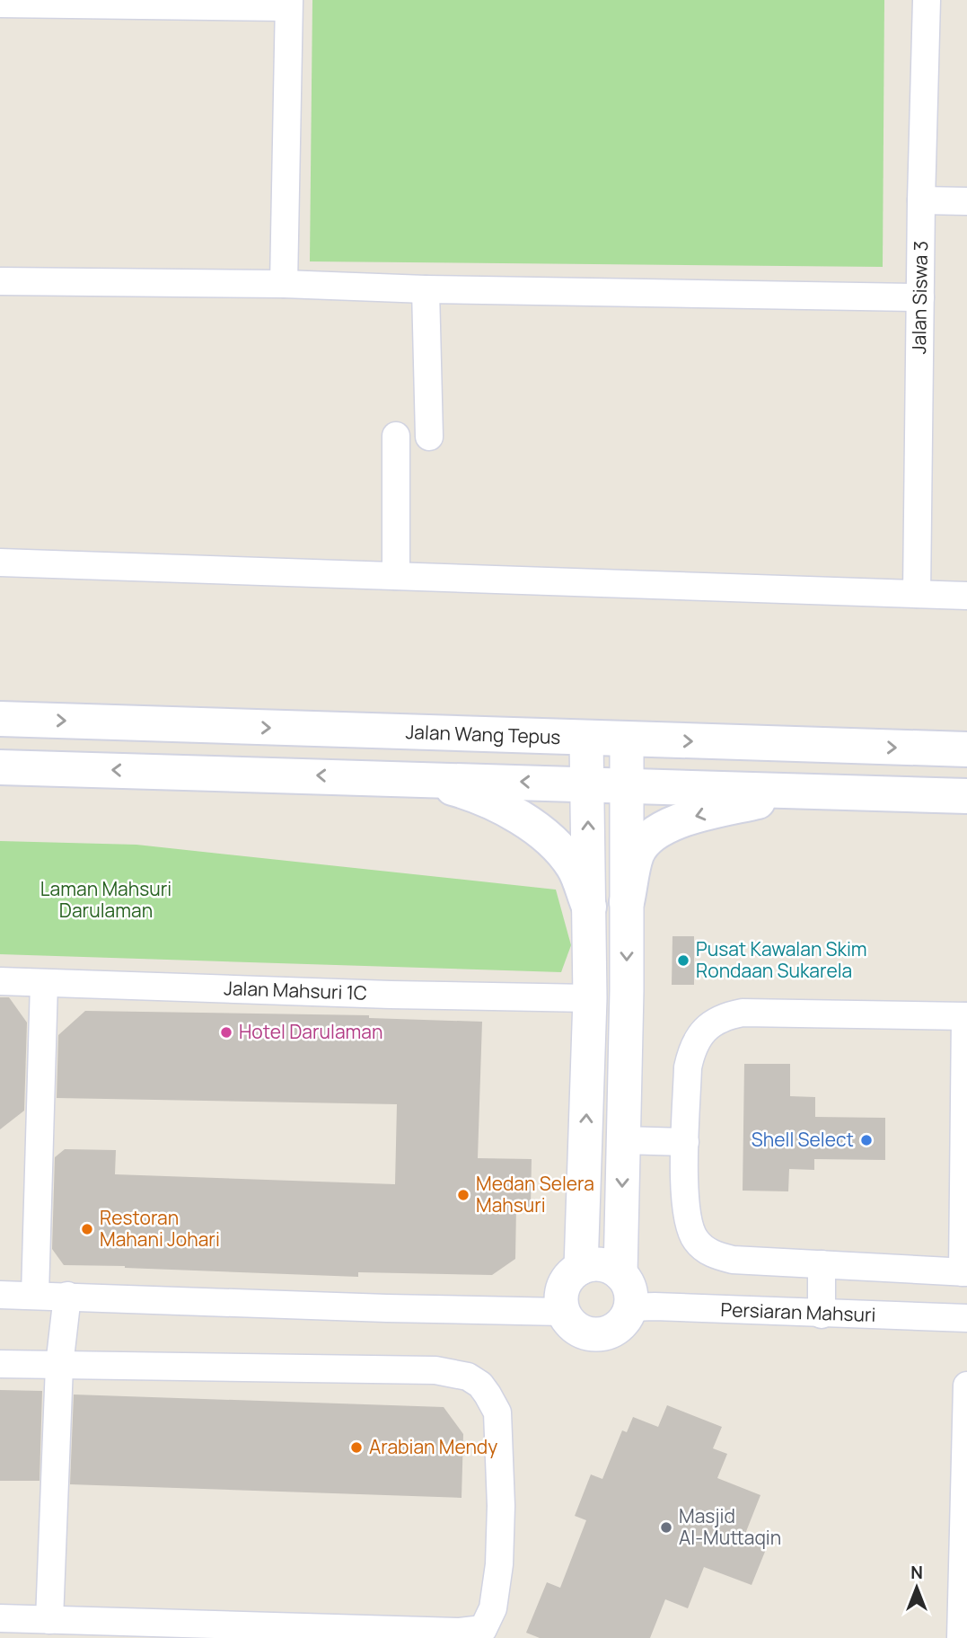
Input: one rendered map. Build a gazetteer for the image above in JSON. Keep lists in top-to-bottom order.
{
  "streets": {
    "main road": ["Jalan Wang Tepus"],
    "street": ["Jalan Siswa 3", "Jalan Mahsuri 1C", "Persiaran Mahsuri"]
  },
  "parks": ["Laman Mahsuri Darulaman"],
  "places": [
    "Pusat Kawalan Skim Rondaan Sukarela",
    "Hotel Darulaman",
    "Shell Select",
    "Medan Selera Mahsuri",
    "Restoran Mahani Johari",
    "Arabian Mendy",
    "Masjid Al-Muttaqin"
  ],
  "north": "top"
}
